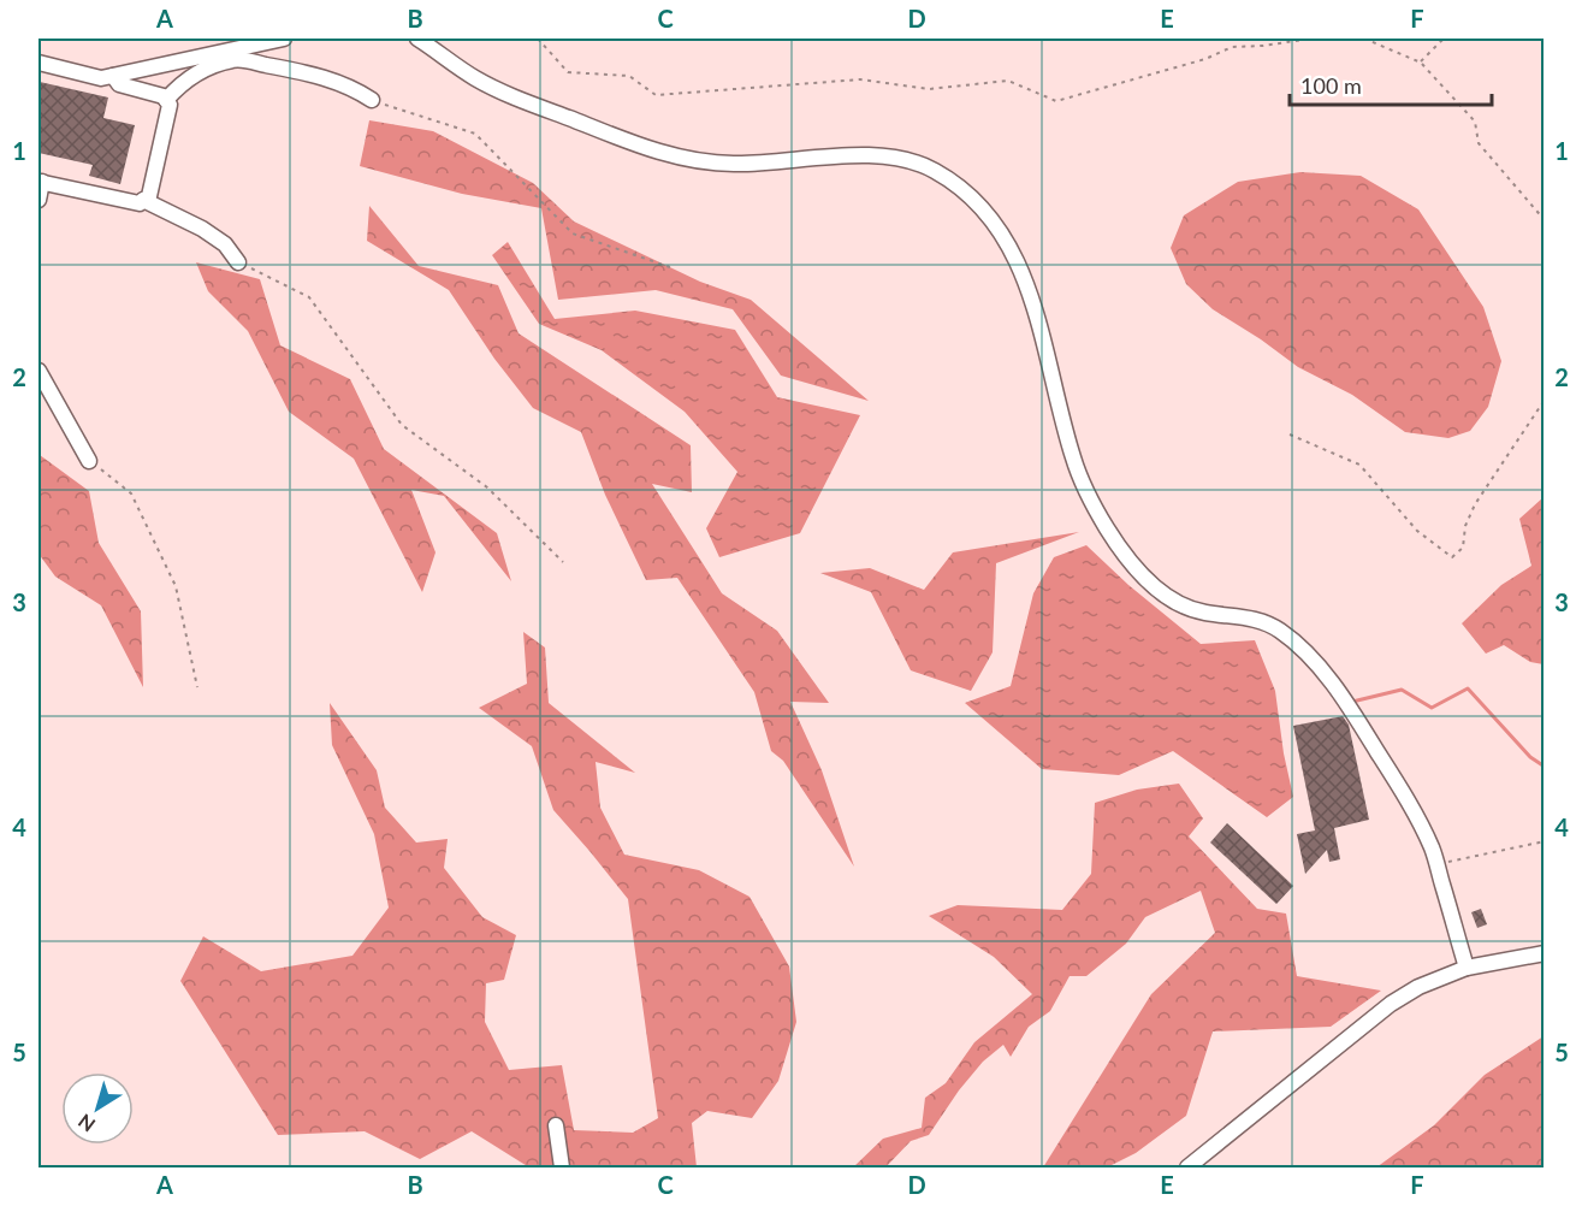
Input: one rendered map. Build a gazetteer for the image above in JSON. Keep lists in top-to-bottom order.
{
  "scale_bar": "100 m",
  "north": "bottom left",
  "grid": {
    "columns": [
      "A",
      "B",
      "C",
      "D",
      "E",
      "F"
    ],
    "rows": [
      "1",
      "2",
      "3",
      "4",
      "5"
    ]
  }
}
